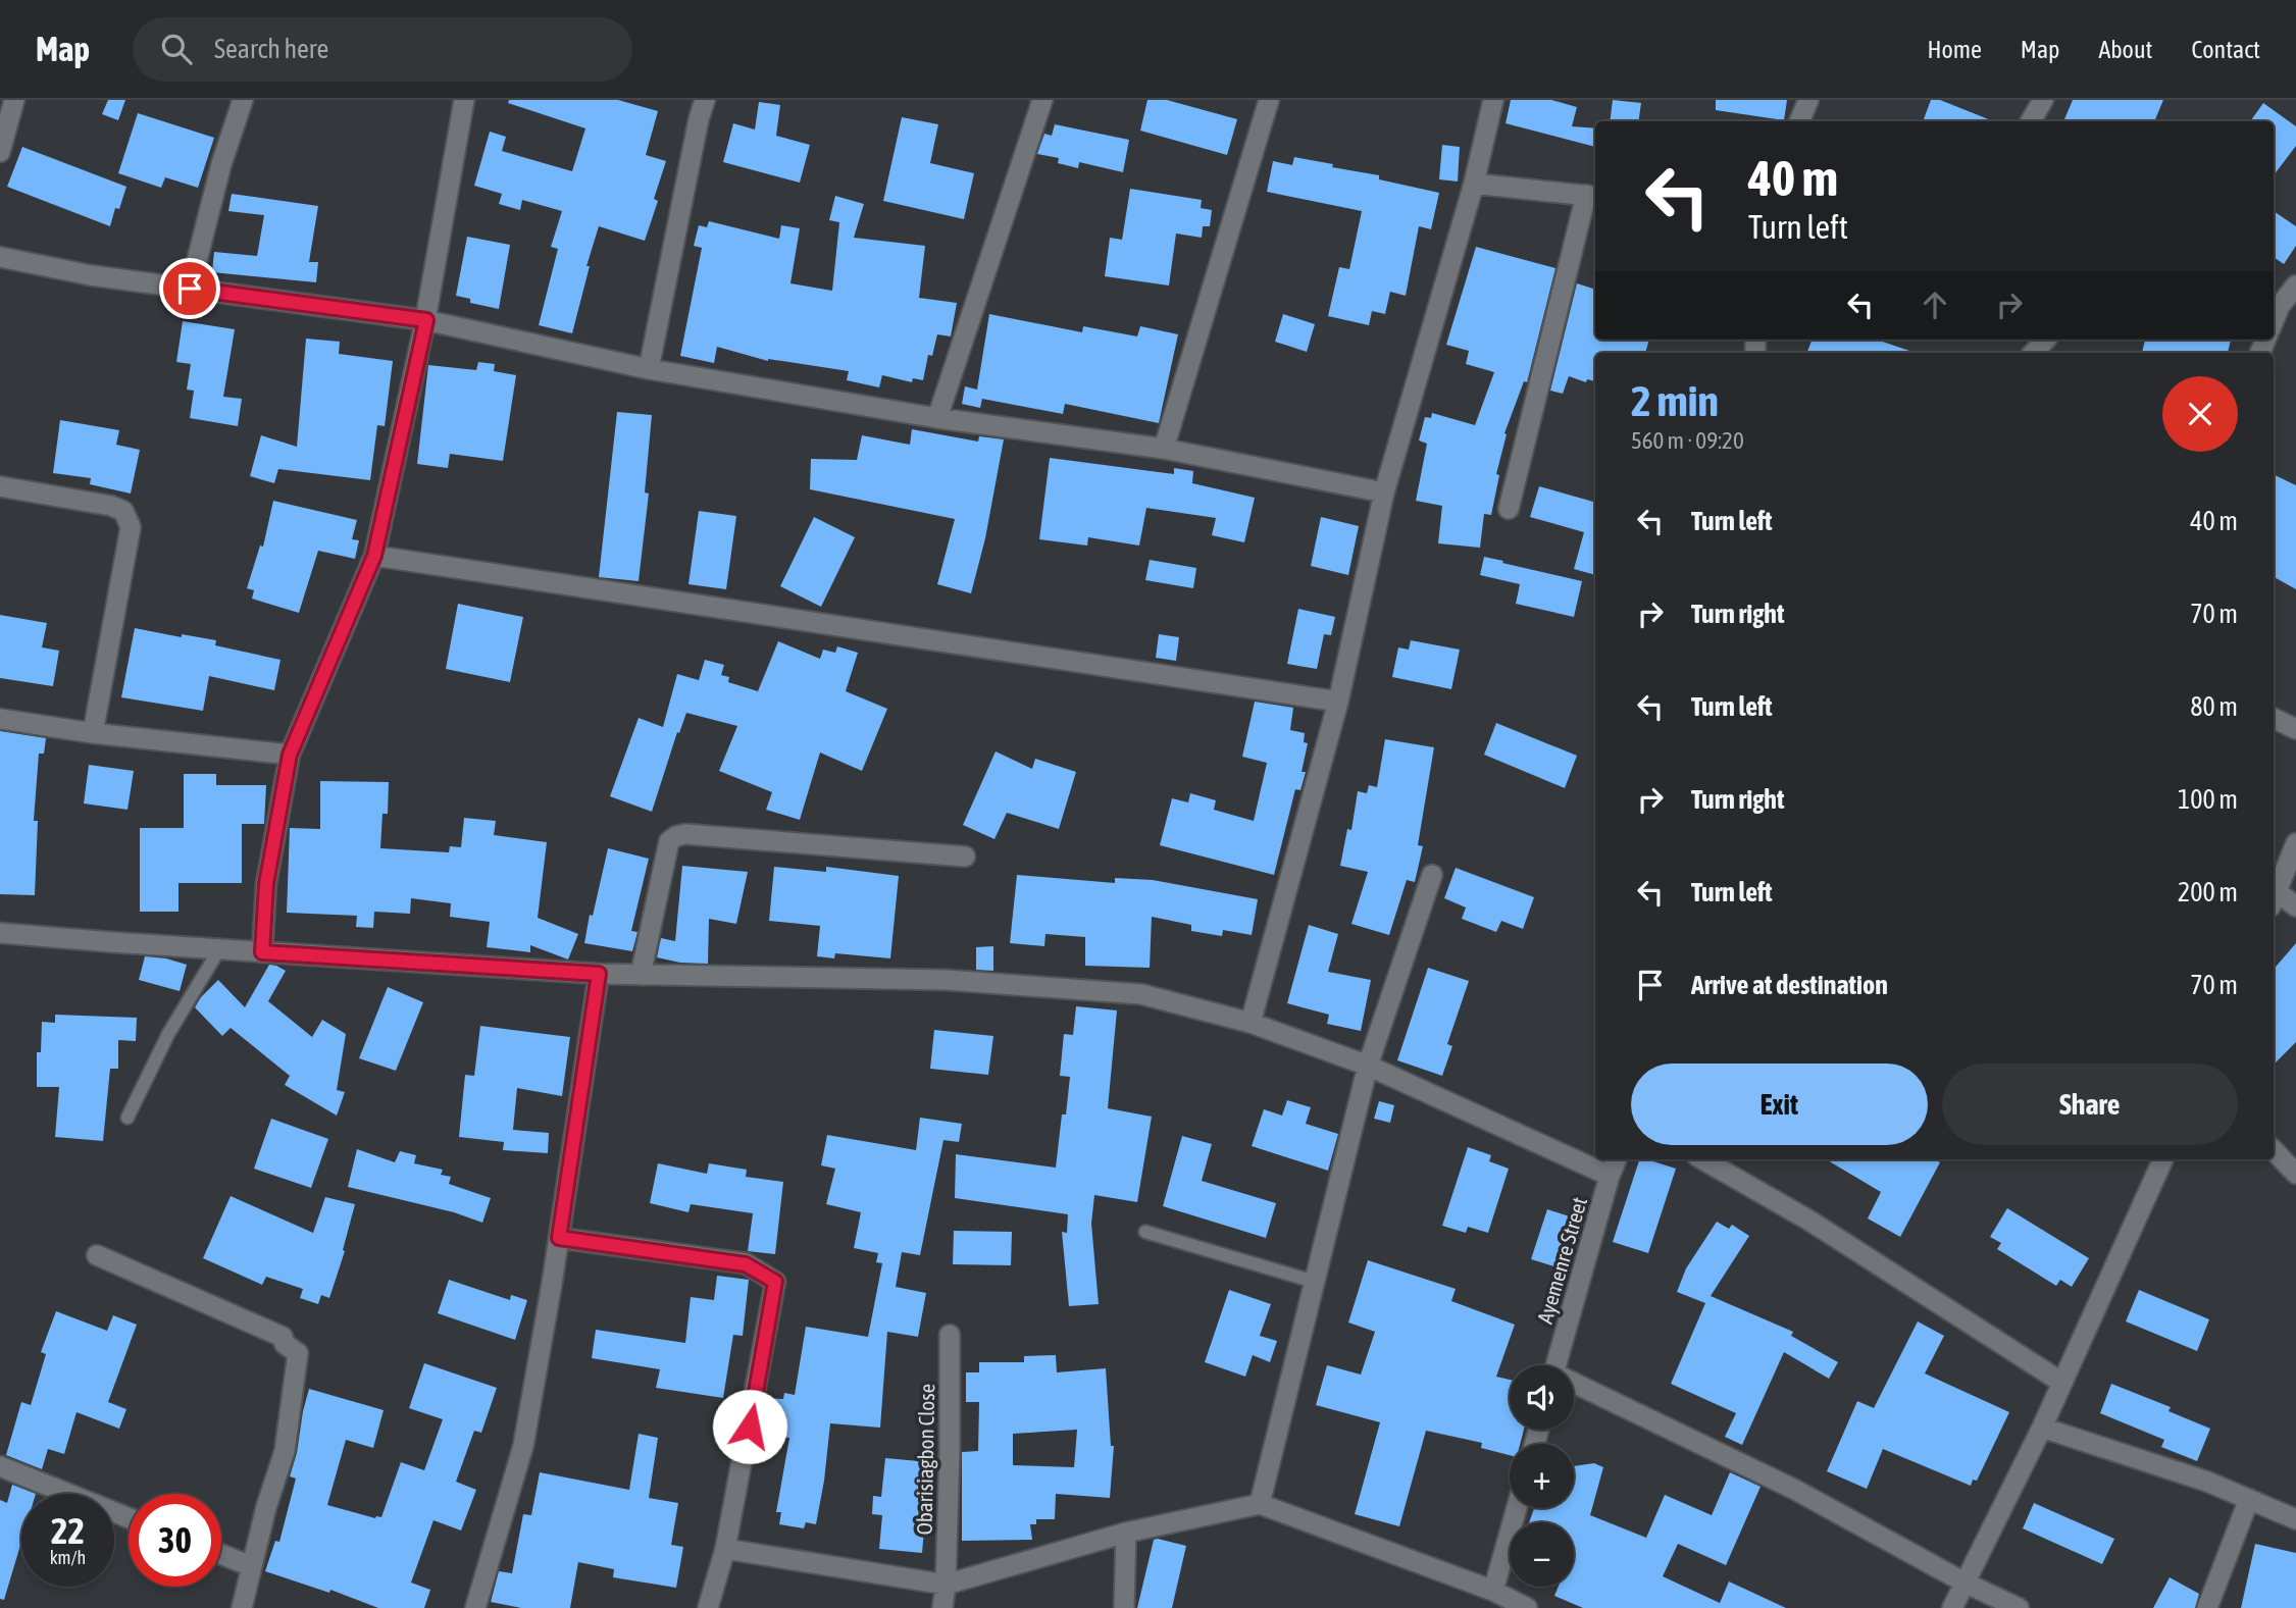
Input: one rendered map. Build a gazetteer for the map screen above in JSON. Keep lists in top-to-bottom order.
{
  "streets": {
    "street": ["Ayemenre Street", "Obarisiagbon Close"]
  },
  "page": {
    "header": "Map",
    "search": "Search here",
    "nav": [
      "Home",
      "Map",
      "About",
      "Contact"
    ],
    "turn": ["40 m", "Turn left"],
    "heading": ["2 min", "560 m · 09:20"],
    "list": [
      {
        "name": "Turn left",
        "value": "40 m"
      },
      {
        "name": "Turn right",
        "value": "70 m"
      },
      {
        "name": "Turn left",
        "value": "80 m"
      },
      {
        "name": "Turn right",
        "value": "100 m"
      },
      {
        "name": "Turn left",
        "value": "200 m"
      },
      {
        "name": "Arrive at destination",
        "value": "70 m"
      }
    ],
    "buttons": ["Exit", "Share"],
    "map_buttons": ["+", "−"],
    "speed": "22 km/h",
    "limit": "30"
  }
}
